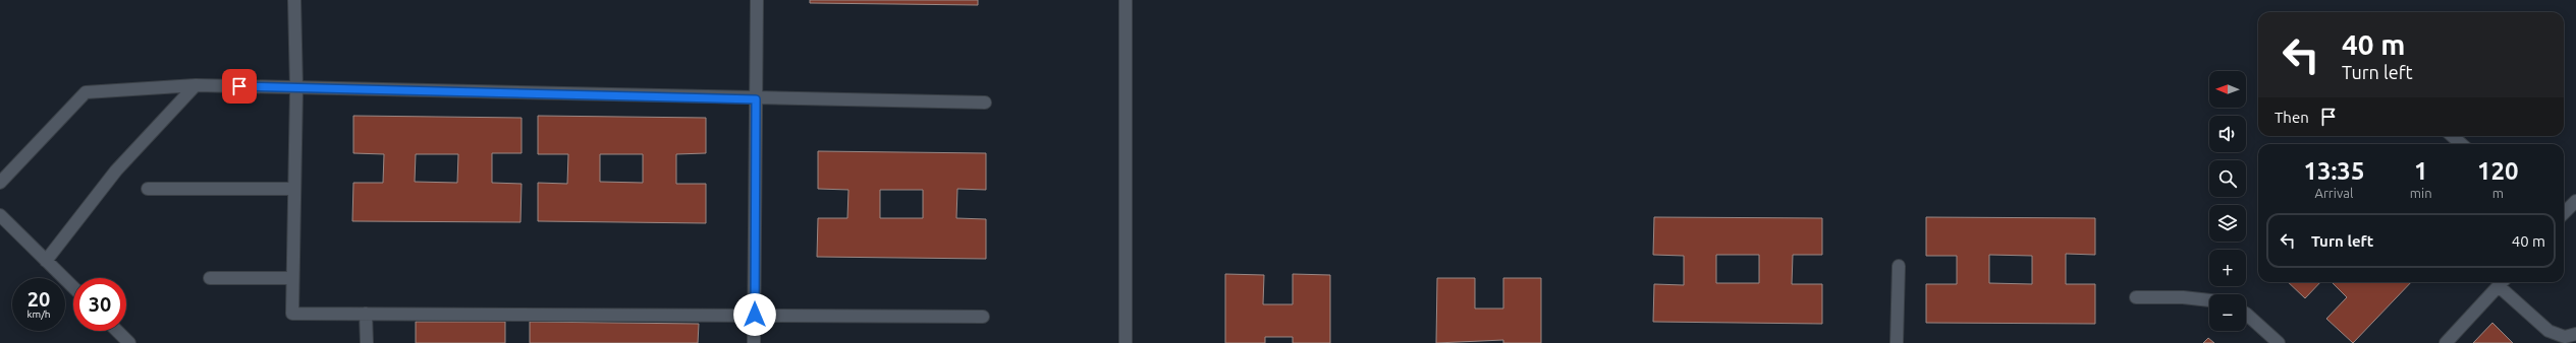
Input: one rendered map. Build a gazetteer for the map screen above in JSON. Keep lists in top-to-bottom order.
{
  "north": "left",
  "page": {
    "turn": ["40 m", "Turn left"],
    "map_buttons": ["+", "−"],
    "then": "Then",
    "eta": [
      "13:35",
      "Arrival",
      "1",
      "min",
      "120",
      "m"
    ],
    "list": [
      {
        "name": "Turn left",
        "value": "40 m"
      }
    ],
    "speed": "20 km/h",
    "limit": "30"
  }
}
